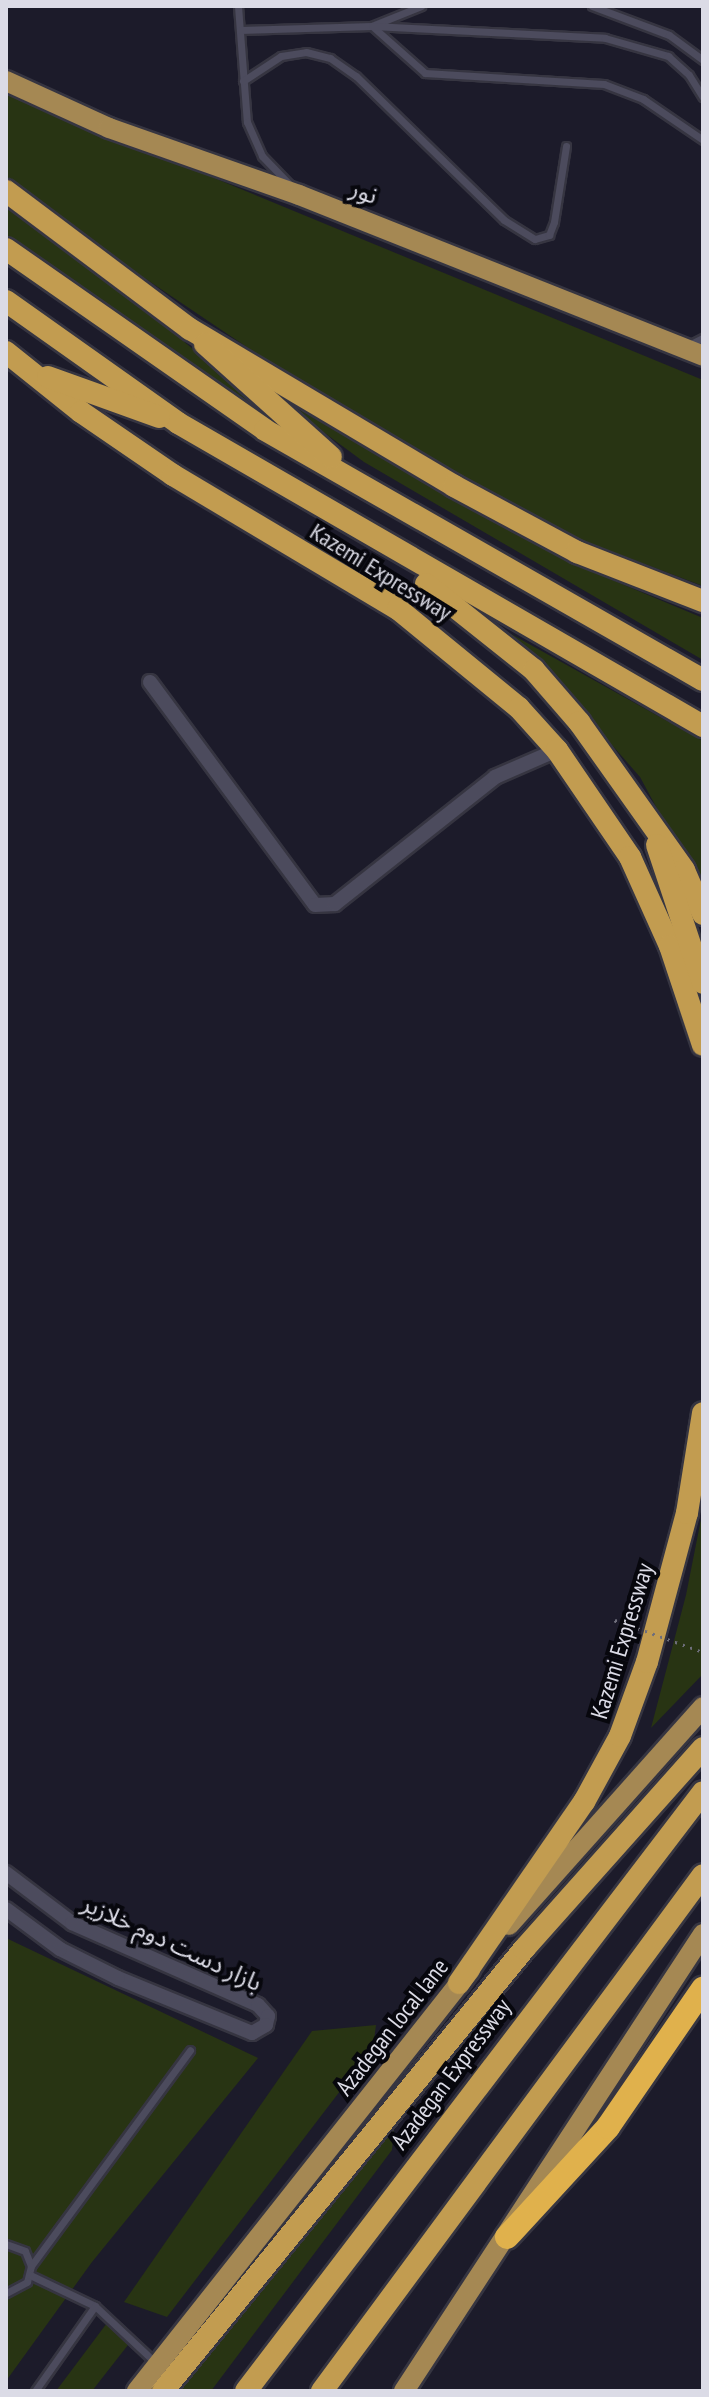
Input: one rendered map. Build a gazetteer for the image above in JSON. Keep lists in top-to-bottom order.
{
  "streets": {
    "highway": ["Kazemi Expressway", "Azadegan Expressway"],
    "main road": ["نور", "Azadegan local lane"],
    "street": ["بازار دست دوم خلازیر"]
  },
  "crossings": [
    ["Kazemi Expressway", "Azadegan local lane"]
  ]
}
